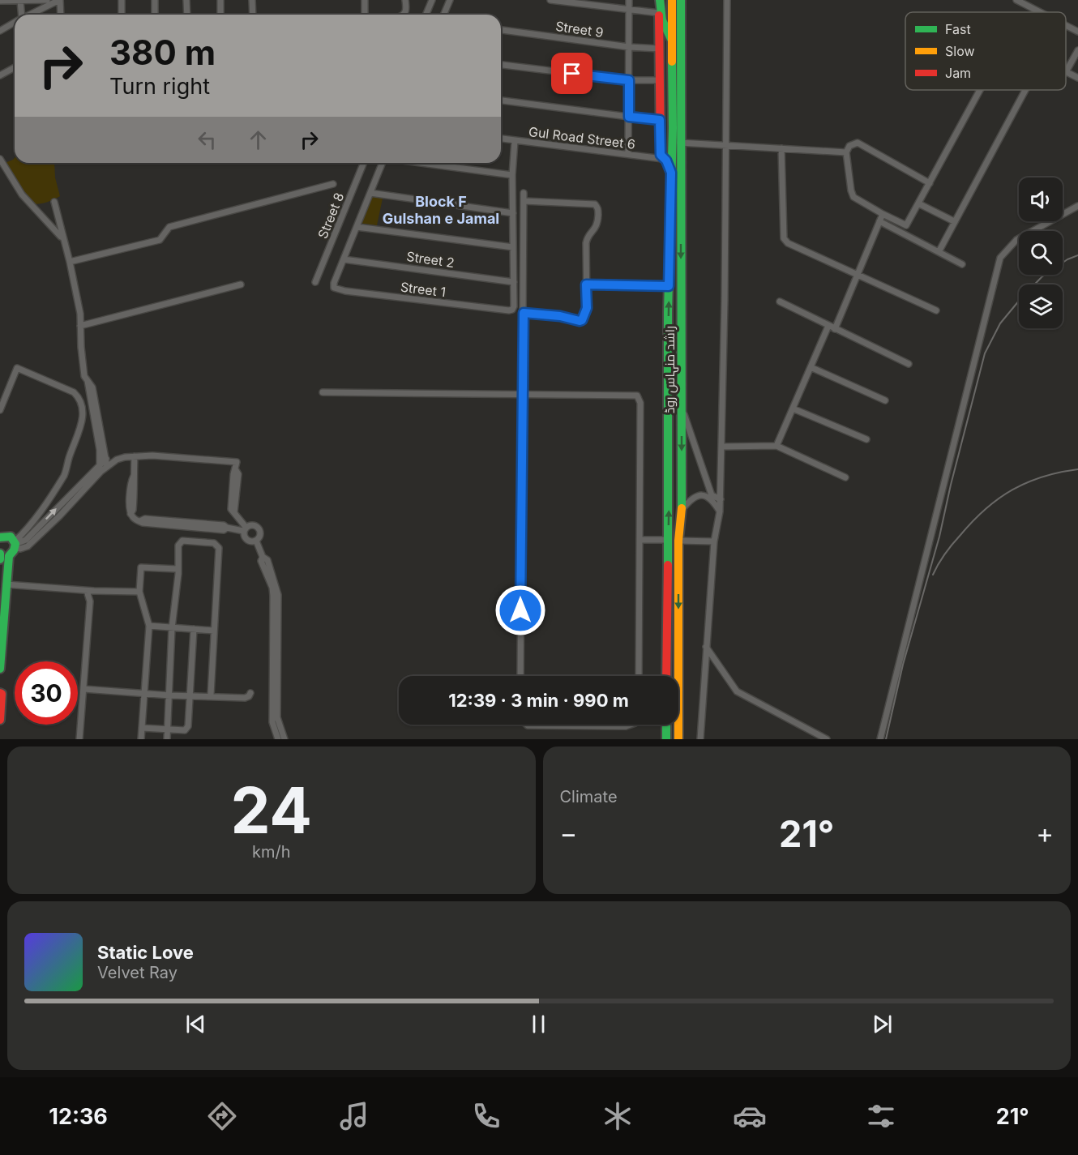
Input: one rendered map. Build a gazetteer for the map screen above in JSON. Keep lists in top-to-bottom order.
{
  "streets": {
    "main road": ["راشد منہاس روڈ"],
    "street": [
      "Street 9",
      "Gul Road Street 6",
      "Street 8",
      "Street 2",
      "Street 1"
    ]
  },
  "crossings": [
    ["Street 2", "Street 1"]
  ],
  "districts": ["Block F Gulshan e Jamal"],
  "legend": ["Fast", "Slow", "Jam"],
  "page": {
    "turn": ["380 m", "Turn right"],
    "limit": "30",
    "trip": "12:39 · 3 min · 990 m",
    "tile": [
      ["24", "km/h"],
      "Climate"
    ],
    "heat": ["−", "21°", "+"],
    "song": ["Static Love", "Velvet Ray"],
    "tabs": ["12:36", "21°"]
  }
}
